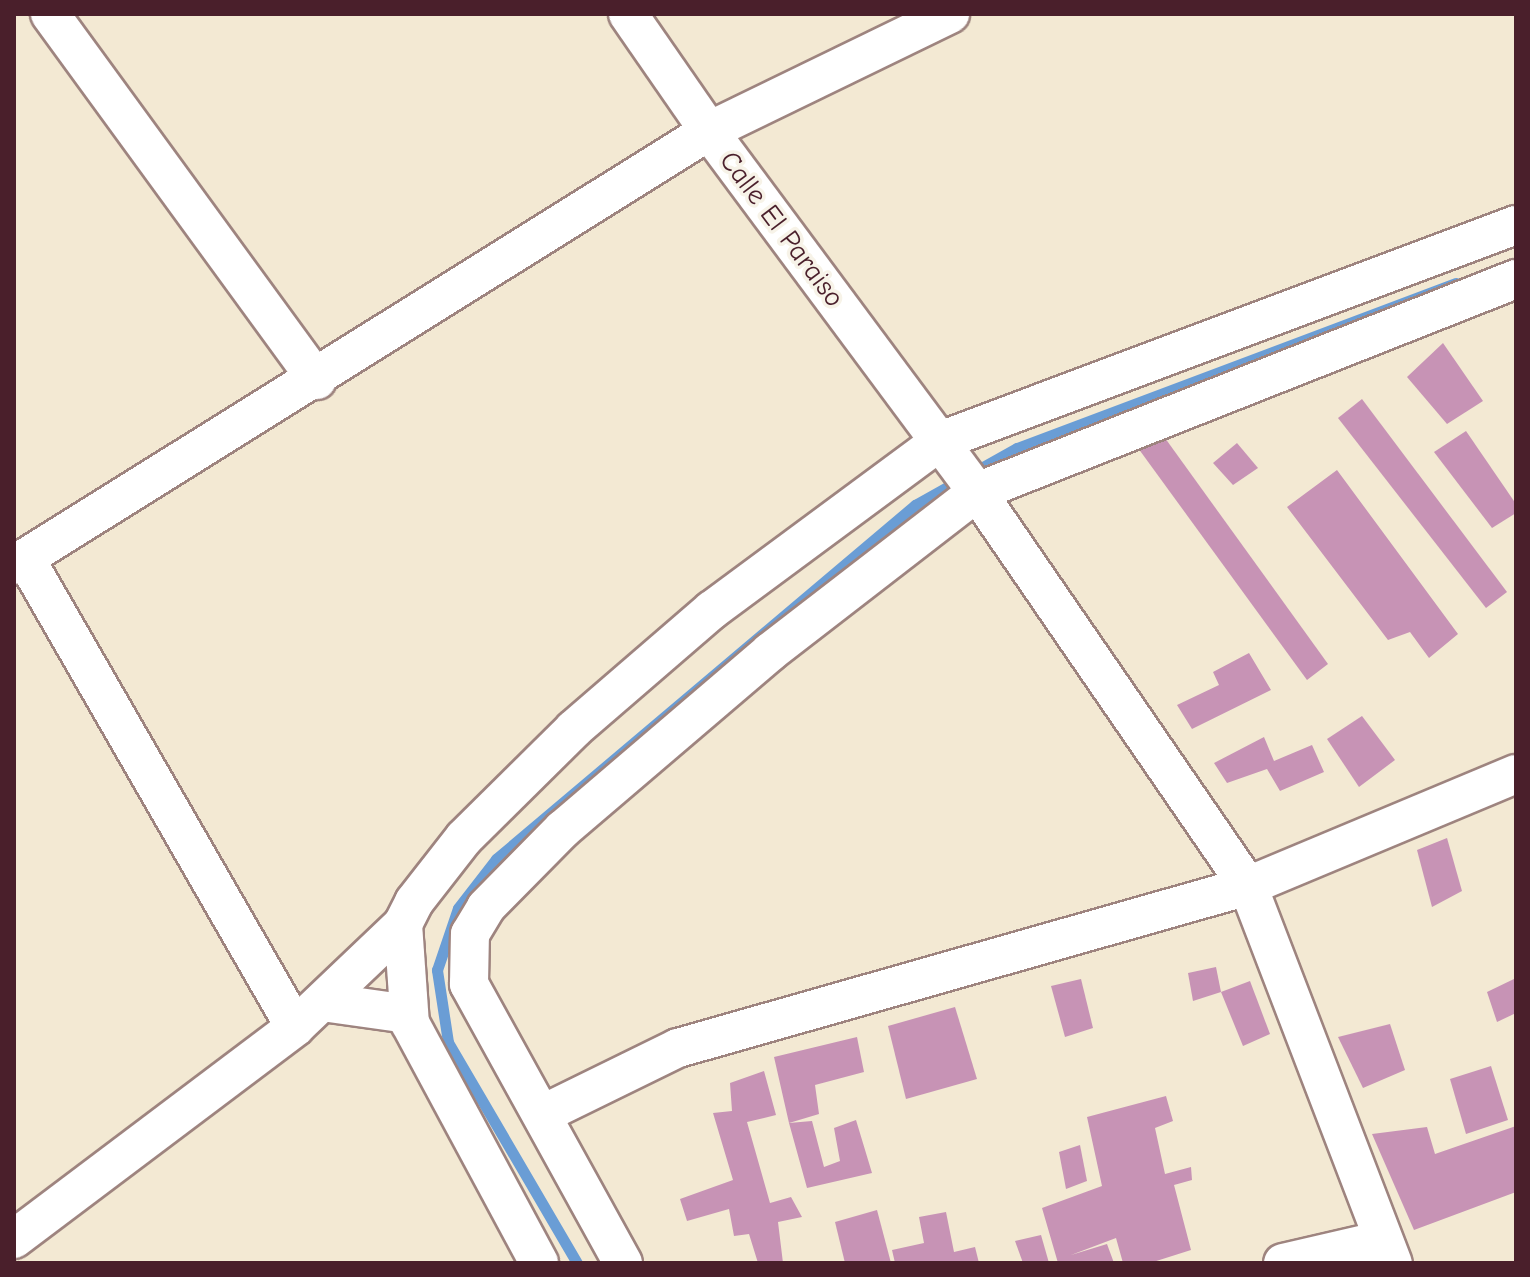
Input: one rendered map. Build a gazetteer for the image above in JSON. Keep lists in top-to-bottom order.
{
  "streets": {
    "street": ["Calle El Paraiso"]
  }
}
